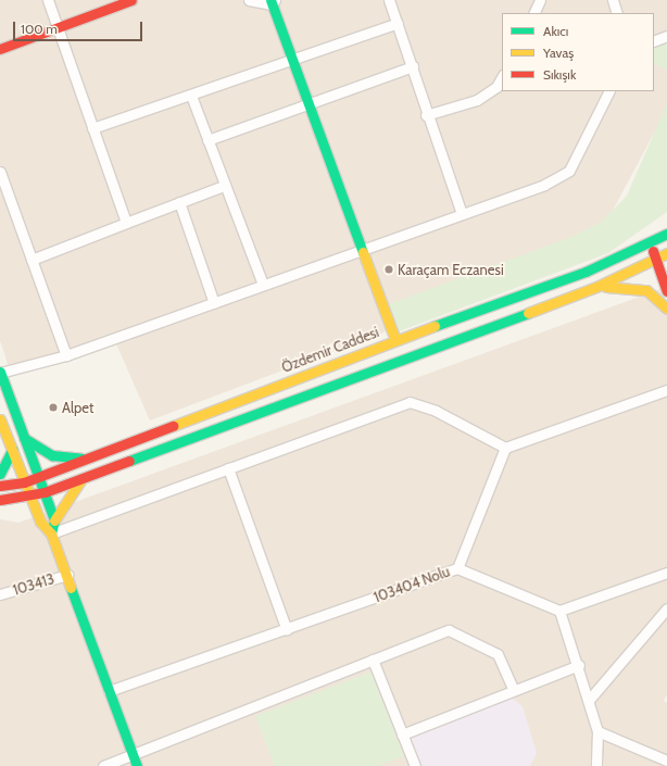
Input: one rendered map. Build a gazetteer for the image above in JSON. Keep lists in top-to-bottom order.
{
  "streets": {
    "main road": ["Özdemir Caddesi"],
    "street": ["103413", "103404 Nolu"]
  },
  "places": ["Karaçam Eczanesi", "Alpet"],
  "legend": ["Akıcı", "Yavaş", "Sıkışık"],
  "scale_bar": "100 m"
}
